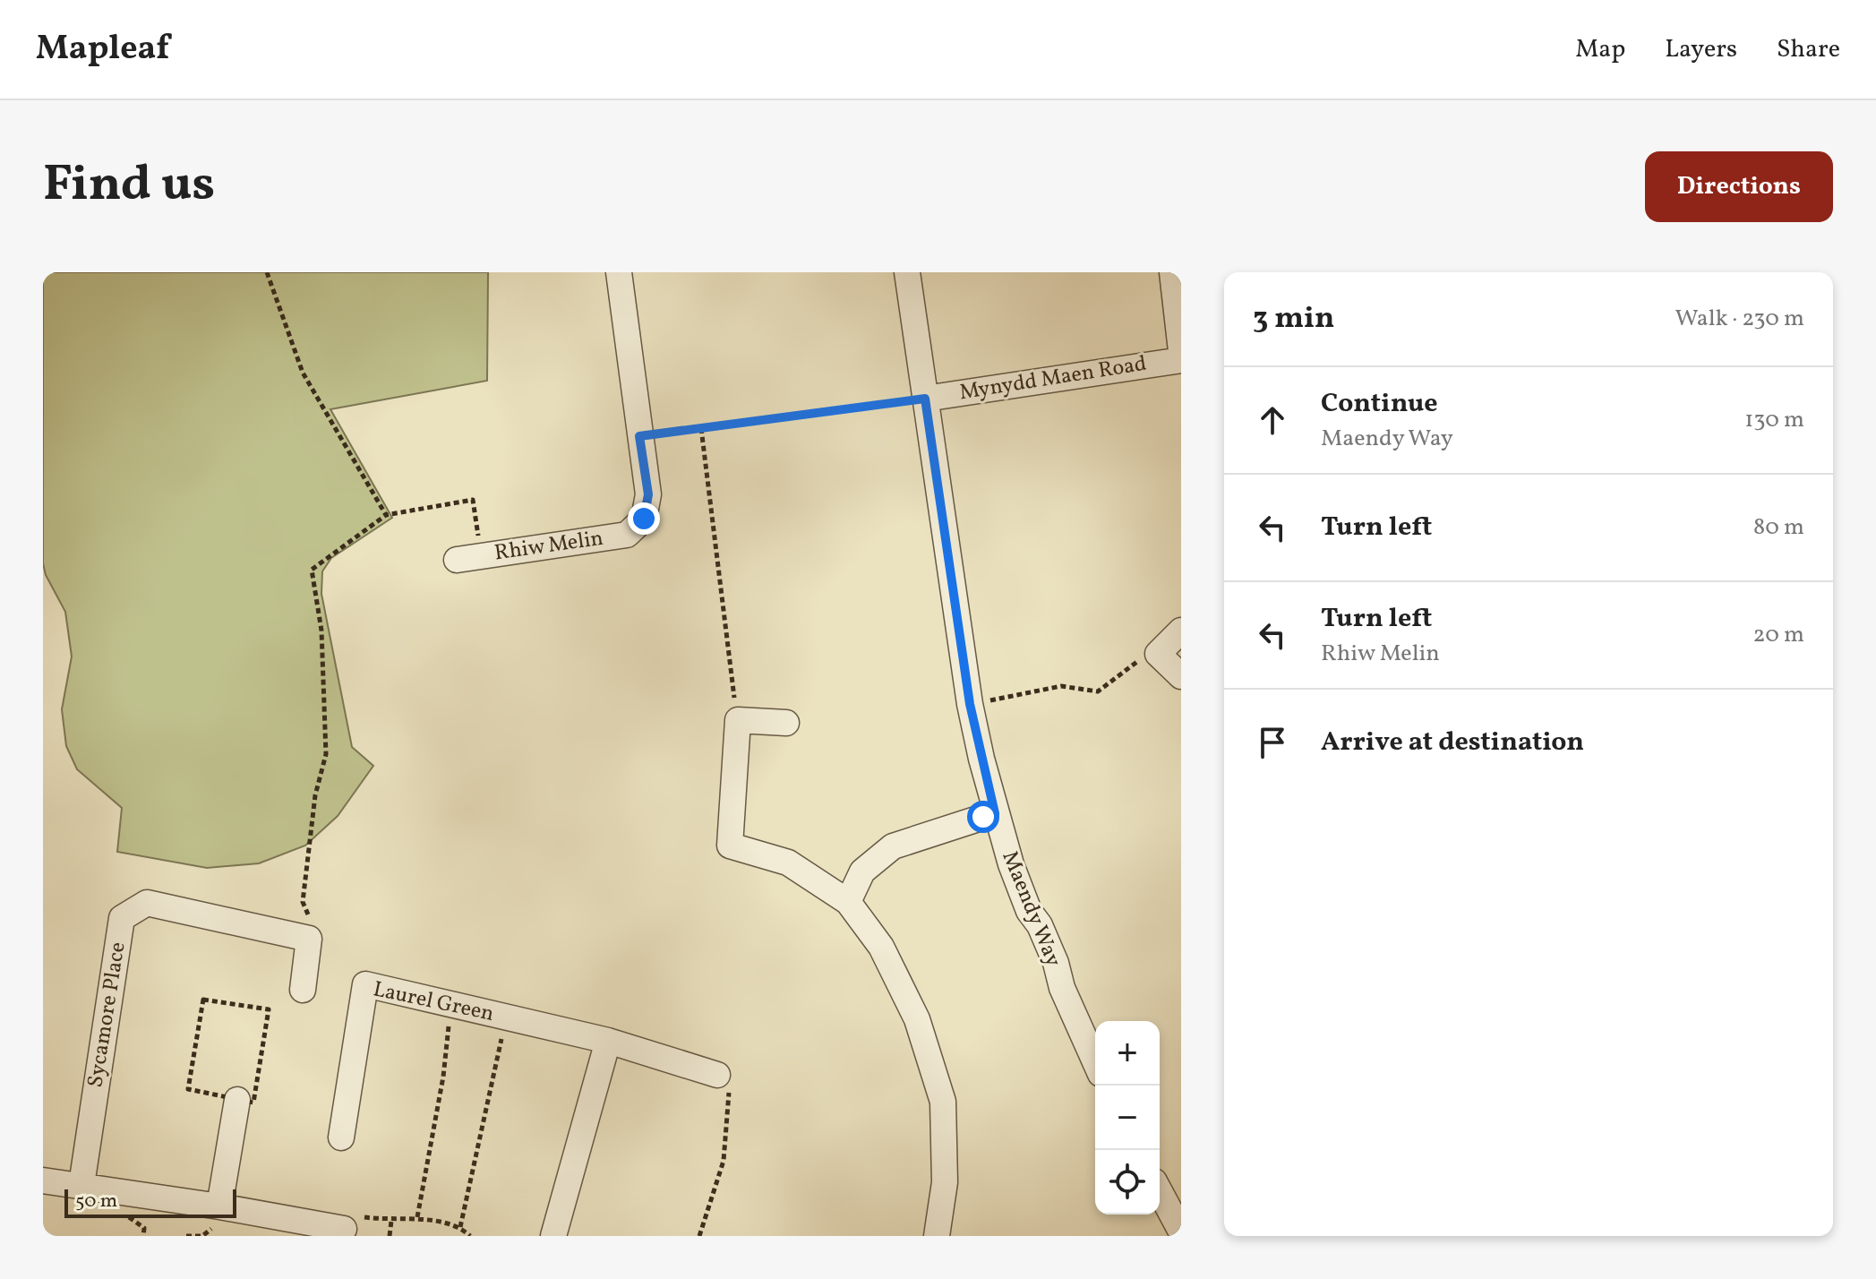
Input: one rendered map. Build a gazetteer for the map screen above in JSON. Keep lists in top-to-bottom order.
{
  "streets": {
    "street": [
      "Mynydd Maen Road",
      "Rhiw Melin",
      "Maendy Way",
      "Laurel Green",
      "Sycamore Place"
    ]
  },
  "crossings": [
    ["Mynydd Maen Road", "Maendy Way"]
  ],
  "scale_bar": "50 m",
  "page": {
    "header": "Mapleaf",
    "nav": ["Map", "Layers", "Share"],
    "title": "Find us",
    "buttons": "Directions",
    "heading": ["3 min", "Walk · 230 m"],
    "list": [
      ["Continue", "Maendy Way", "130 m"],
      ["Turn left", "80 m"],
      ["Turn left", "Rhiw Melin", "20 m"],
      "Arrive at destination"
    ],
    "map_buttons": ["+", "−"],
    "scale": "50 m"
  }
}
